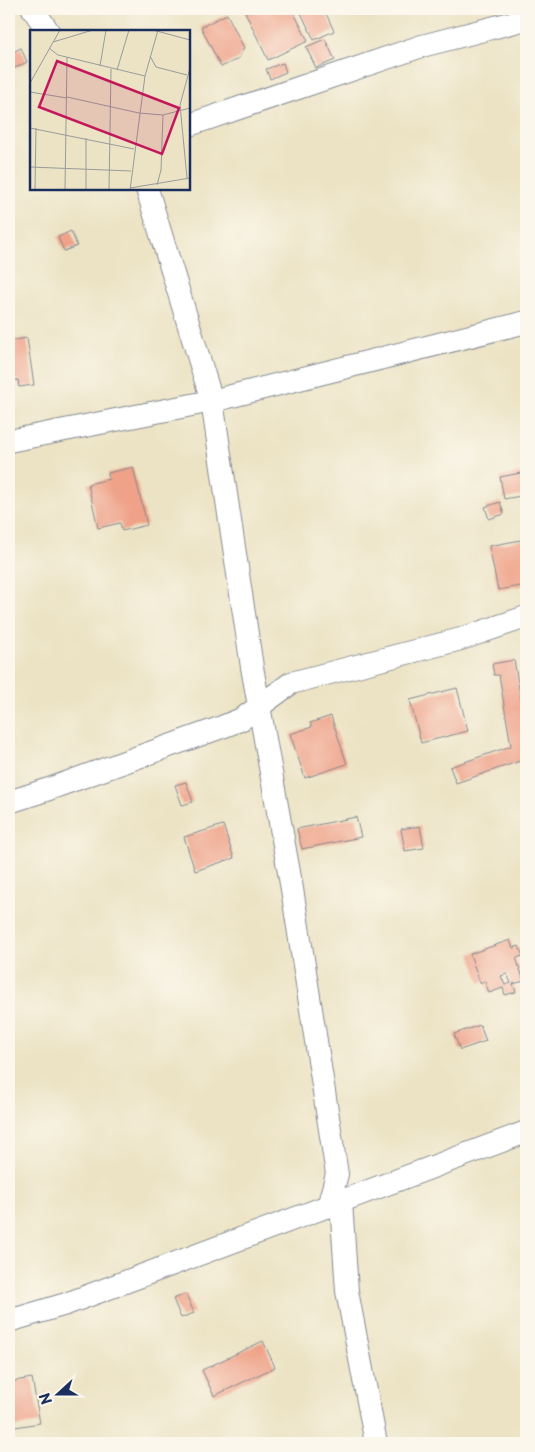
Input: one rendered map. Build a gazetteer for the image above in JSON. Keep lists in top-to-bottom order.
{
  "north": "left"
}
